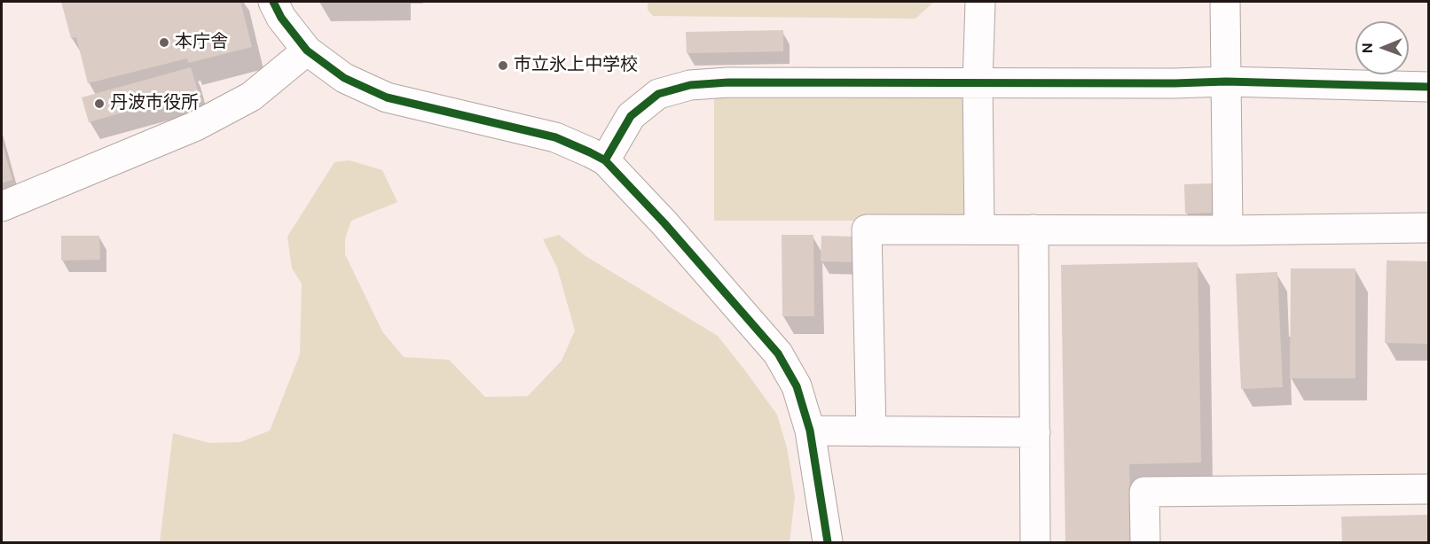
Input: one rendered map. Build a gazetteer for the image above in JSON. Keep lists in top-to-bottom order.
{
  "places": ["本庁舎", "市立氷上中学校", "丹波市役所"],
  "north": "left"
}
